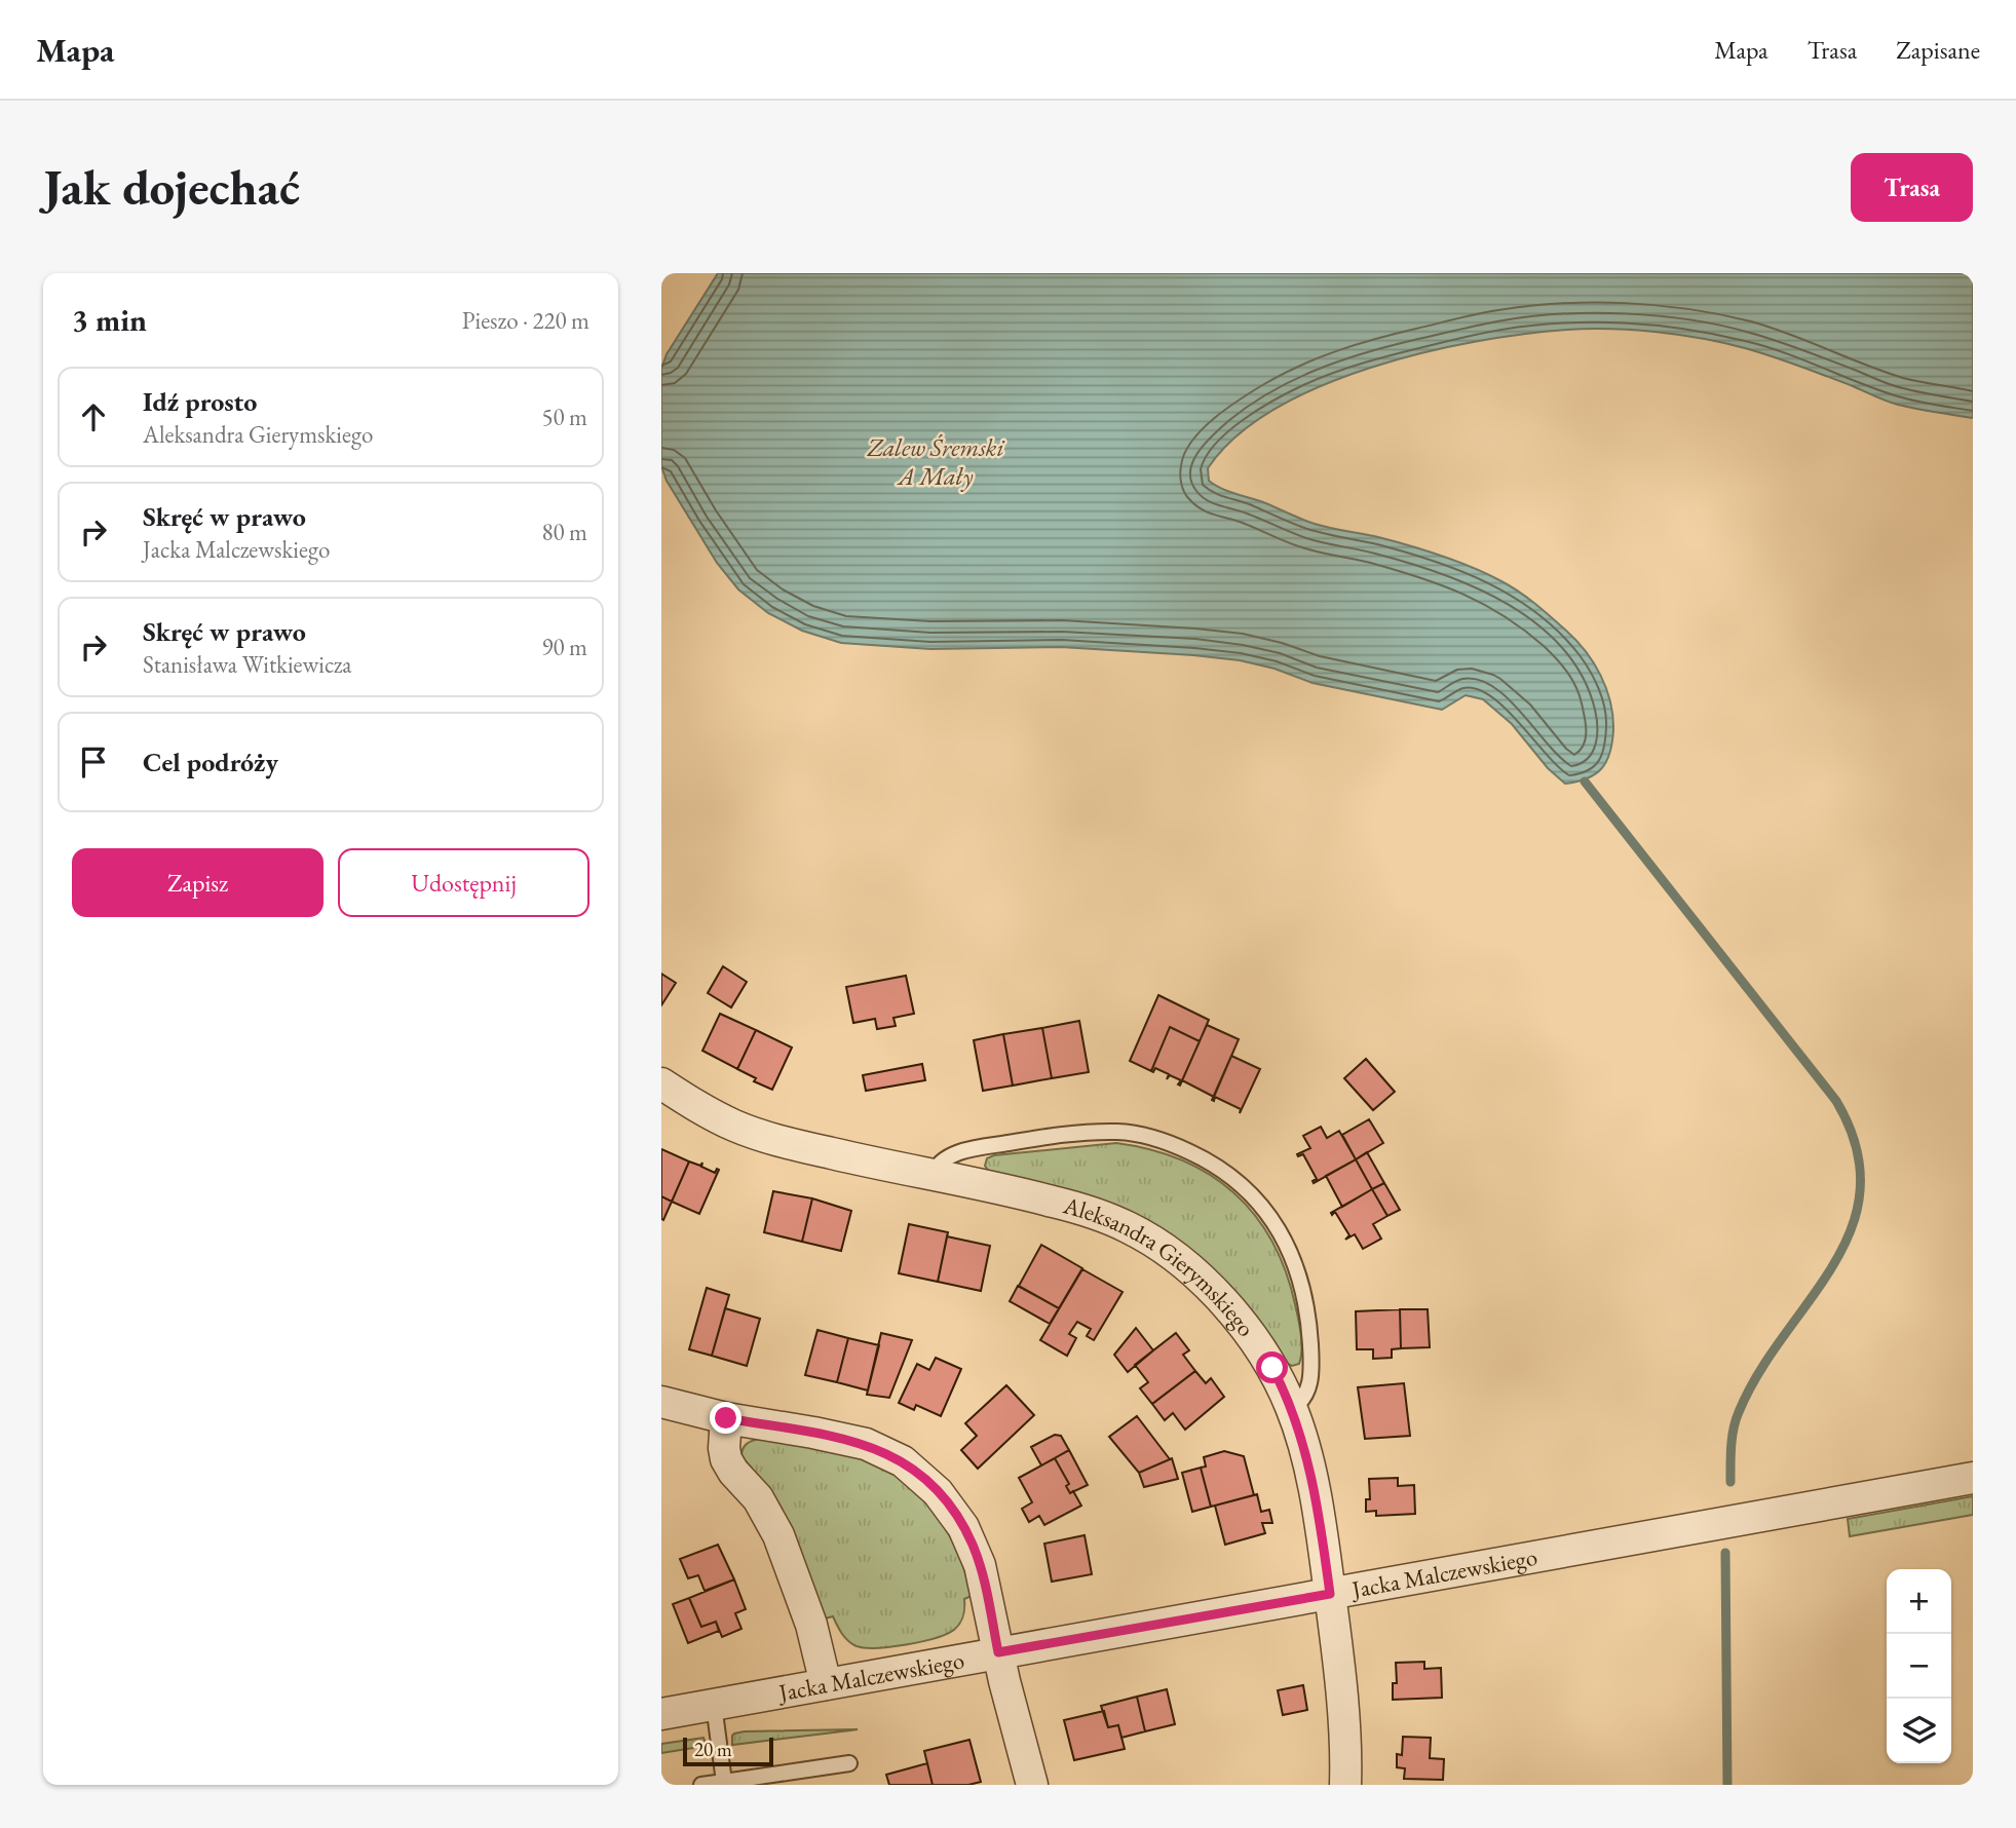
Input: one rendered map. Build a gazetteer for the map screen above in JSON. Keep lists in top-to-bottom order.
{
  "streets": {
    "street": ["Aleksandra Gierymskiego", "Jacka Malczewskiego"]
  },
  "crossings": [
    ["Aleksandra Gierymskiego", "Jacka Malczewskiego"]
  ],
  "water": ["Zalew Śremski A Mały"],
  "scale_bar": "20 m",
  "page": {
    "header": "Mapa",
    "nav": ["Mapa", "Trasa", "Zapisane"],
    "buttons": [
      "Trasa",
      ["Zapisz", "Udostępnij"]
    ],
    "title": "Jak dojechać",
    "heading": ["3 min", "Pieszo · 220 m"],
    "list": [
      ["Idź prosto", "Aleksandra Gierymskiego", "50 m"],
      ["Skręć w prawo", "Jacka Malczewskiego", "80 m"],
      ["Skręć w prawo", "Stanisława Witkiewicza", "90 m"],
      "Cel podróży"
    ],
    "map_buttons": ["+", "−"],
    "scale": "20 m"
  }
}
